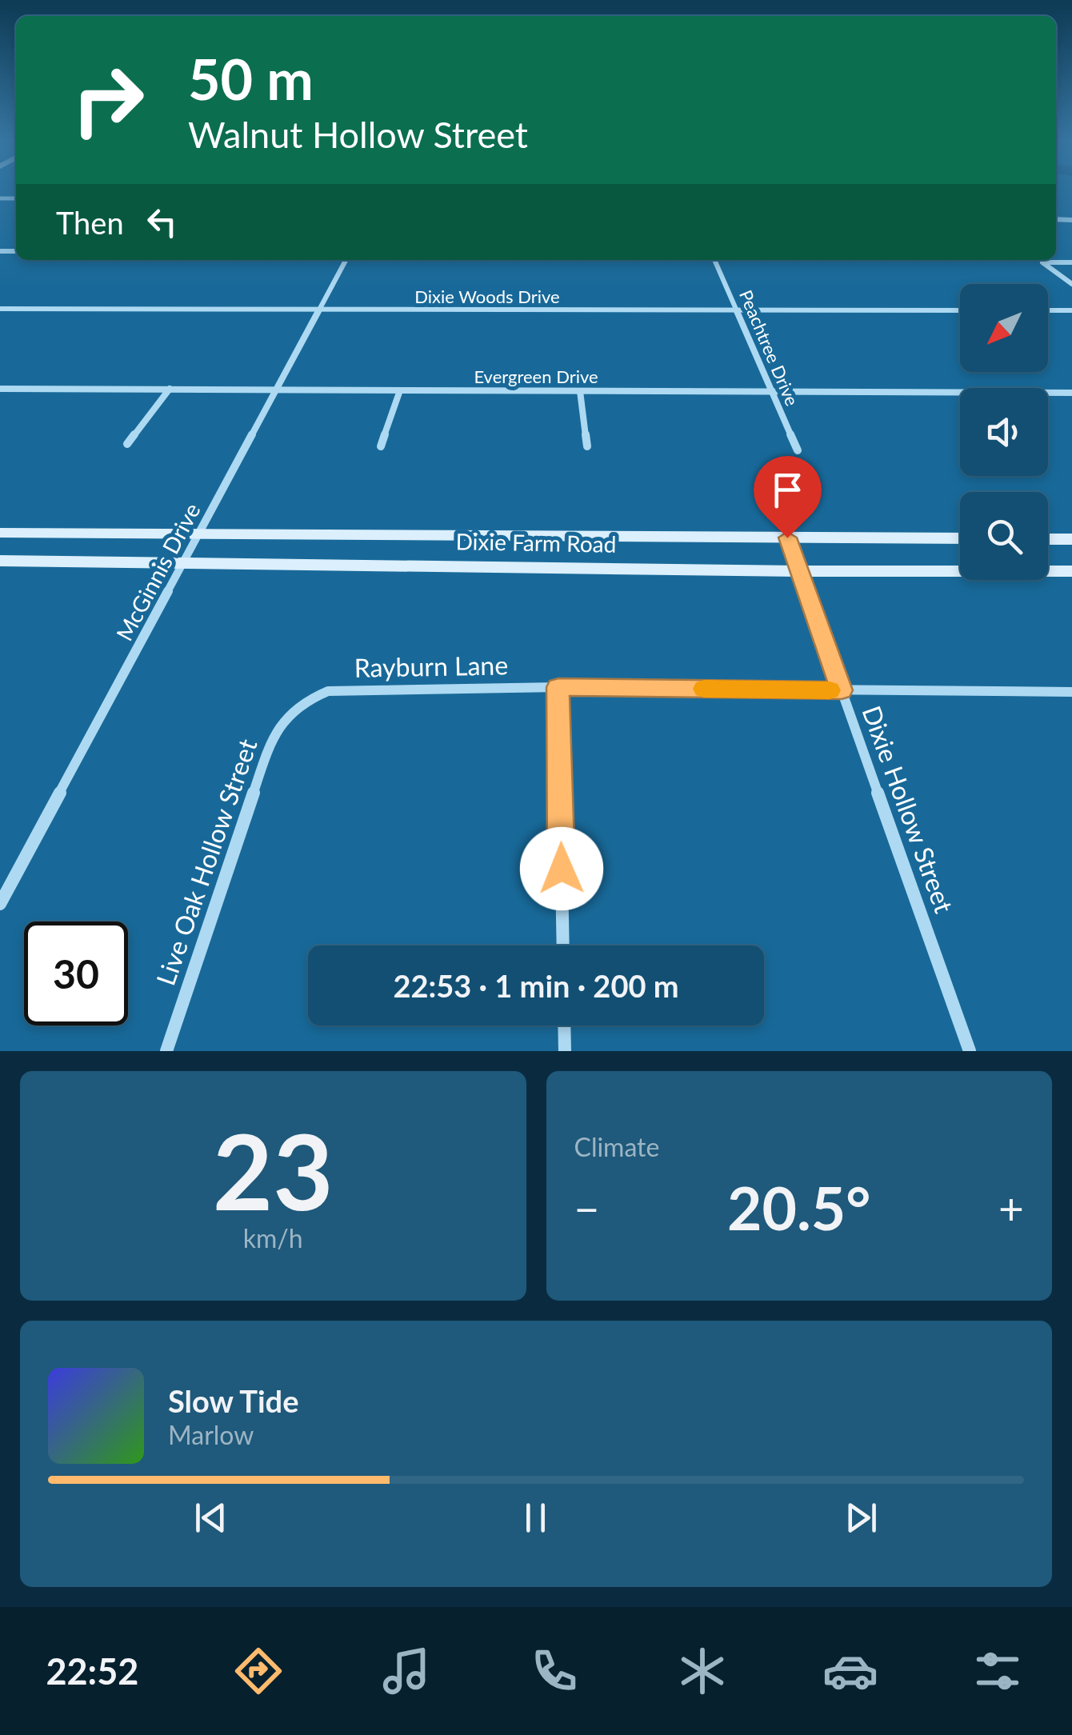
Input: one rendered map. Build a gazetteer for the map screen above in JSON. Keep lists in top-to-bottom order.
{
  "streets": {
    "main road": ["Dixie Farm Road"],
    "street": [
      "Dixie Woods Drive",
      "Peachtree Drive",
      "Evergreen Drive",
      "McGinnis Drive",
      "Rayburn Lane",
      "Dixie Hollow Street",
      "Live Oak Hollow Street"
    ]
  },
  "crossings": [
    ["Dixie Woods Drive", "Peachtree Drive"],
    ["Dixie Woods Drive", "McGinnis Drive"],
    ["Peachtree Drive", "Evergreen Drive"],
    ["Evergreen Drive", "McGinnis Drive"],
    ["Dixie Farm Road", "McGinnis Drive"],
    ["Dixie Farm Road", "Dixie Hollow Street"],
    ["Rayburn Lane", "Dixie Hollow Street"],
    ["Rayburn Lane", "Live Oak Hollow Street"]
  ],
  "north": "bottom left",
  "page": {
    "turn": ["50 m", "Walnut Hollow Street"],
    "then": "Then",
    "limit": "30",
    "trip": "22:53 · 1 min · 200 m",
    "tile": [
      ["23", "km/h"],
      "Climate"
    ],
    "heat": ["−", "20.5°", "+"],
    "song": ["Slow Tide", "Marlow"],
    "tabs": "22:52"
  }
}
